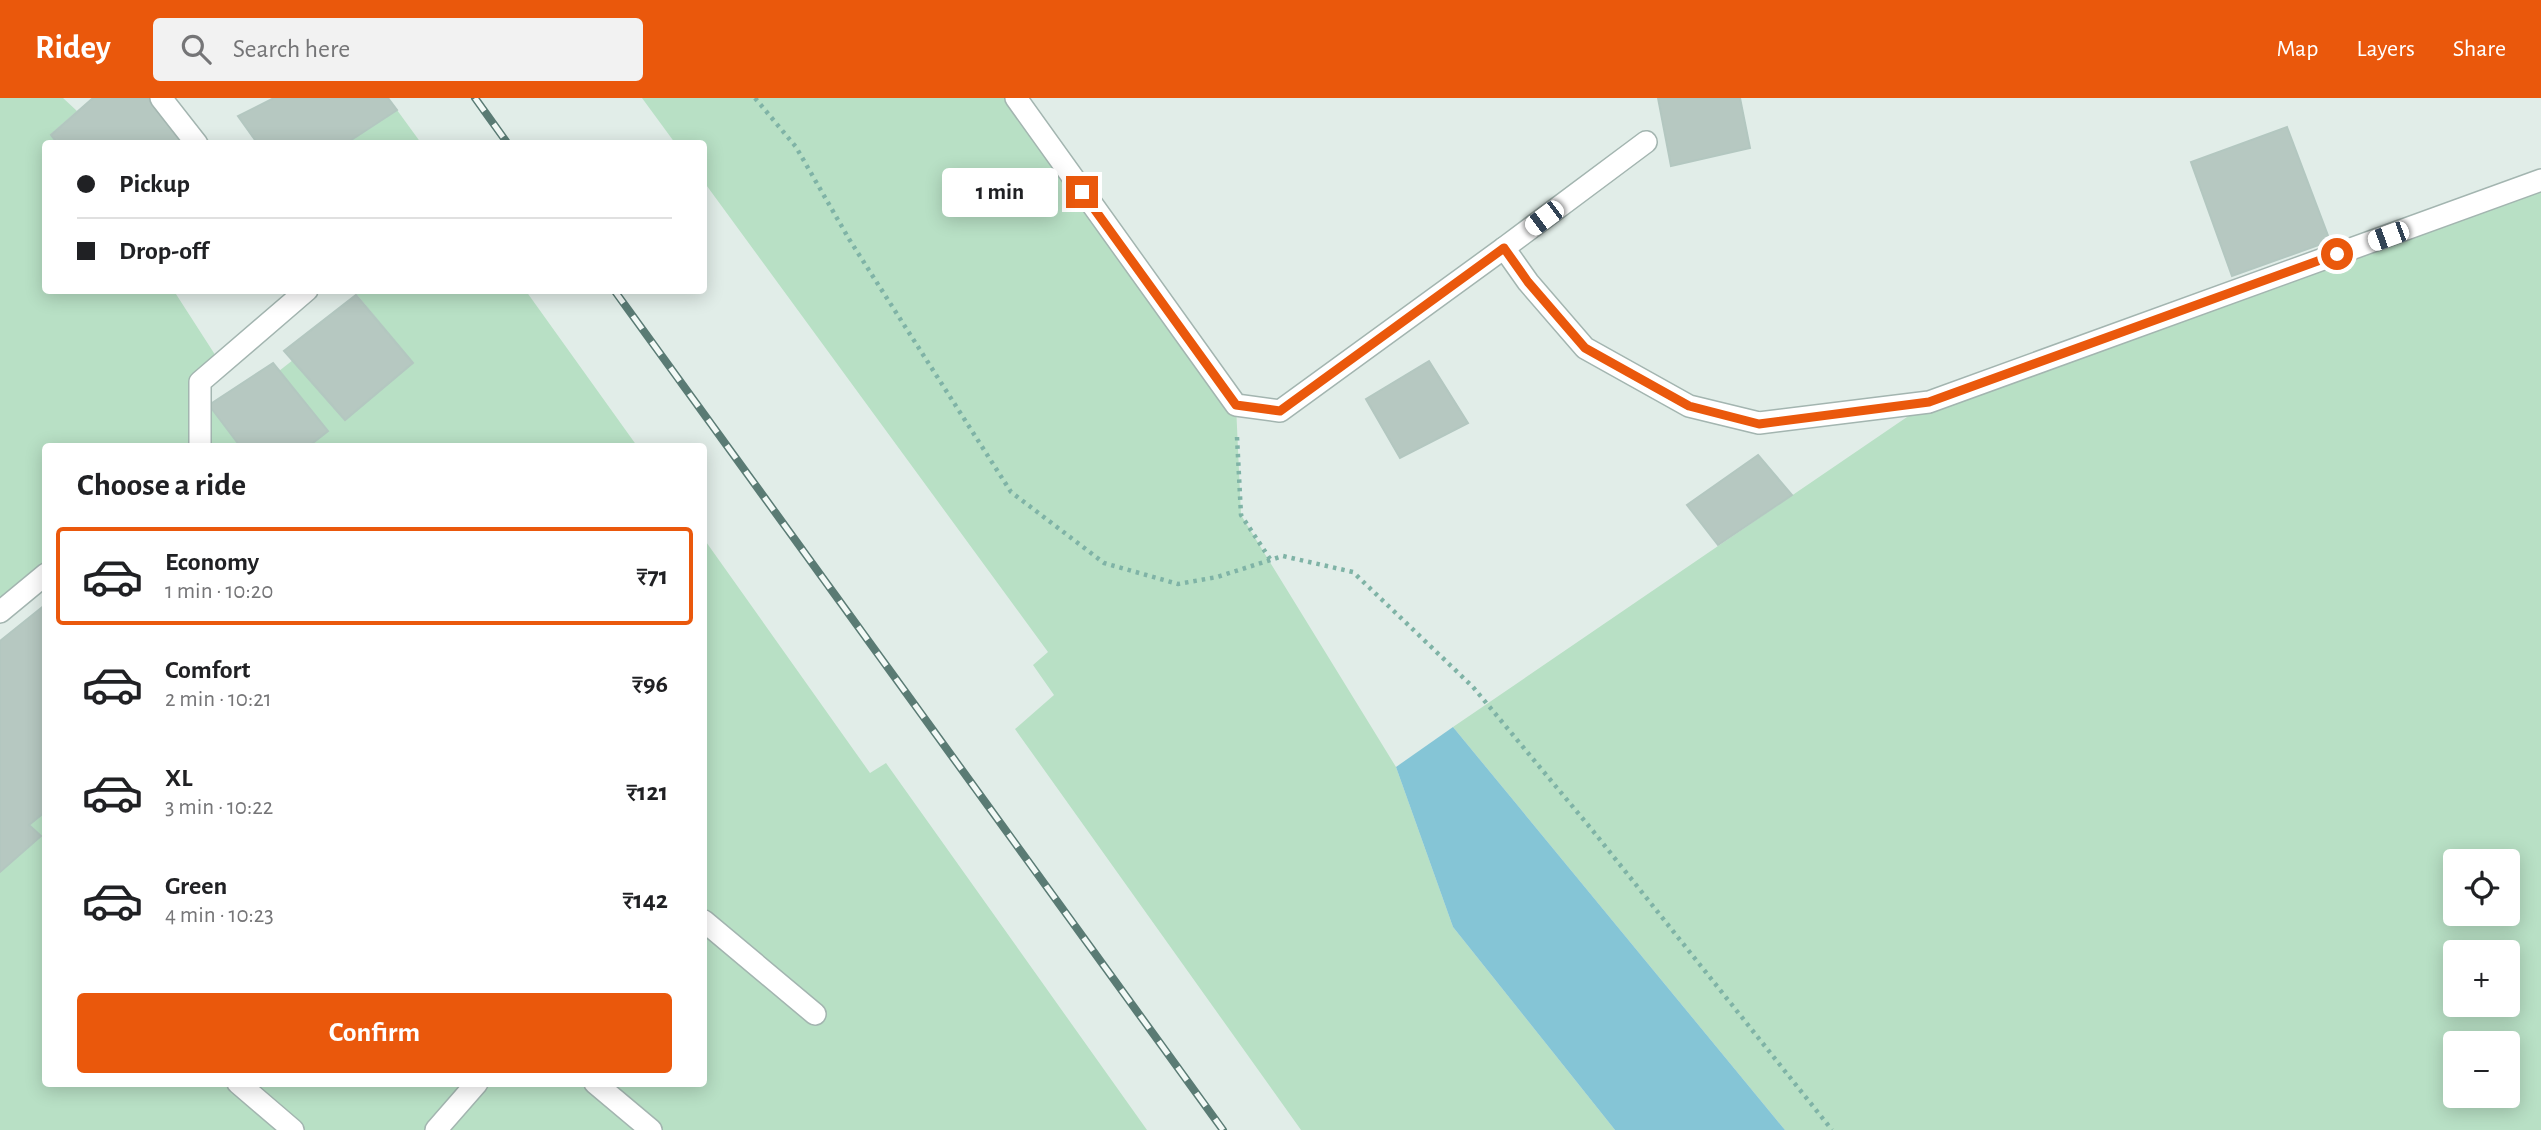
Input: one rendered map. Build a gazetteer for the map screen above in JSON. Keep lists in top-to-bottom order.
{
  "page": {
    "header": "Ridey",
    "search": "Search here",
    "nav": ["Map", "Layers", "Share"],
    "banner": ["Pickup", "Drop-off"],
    "bubble": "1 min",
    "heading": "Choose a ride",
    "list": [
      {
        "name": "Economy",
        "note": "1 min · 10:20",
        "value": "₹71"
      },
      {
        "name": "Comfort",
        "note": "2 min · 10:21",
        "value": "₹96"
      },
      {
        "name": "XL",
        "note": "3 min · 10:22",
        "value": "₹121"
      },
      {
        "name": "Green",
        "note": "4 min · 10:23",
        "value": "₹142"
      }
    ],
    "map_buttons": ["+", "−"],
    "buttons": "Confirm"
  }
}
